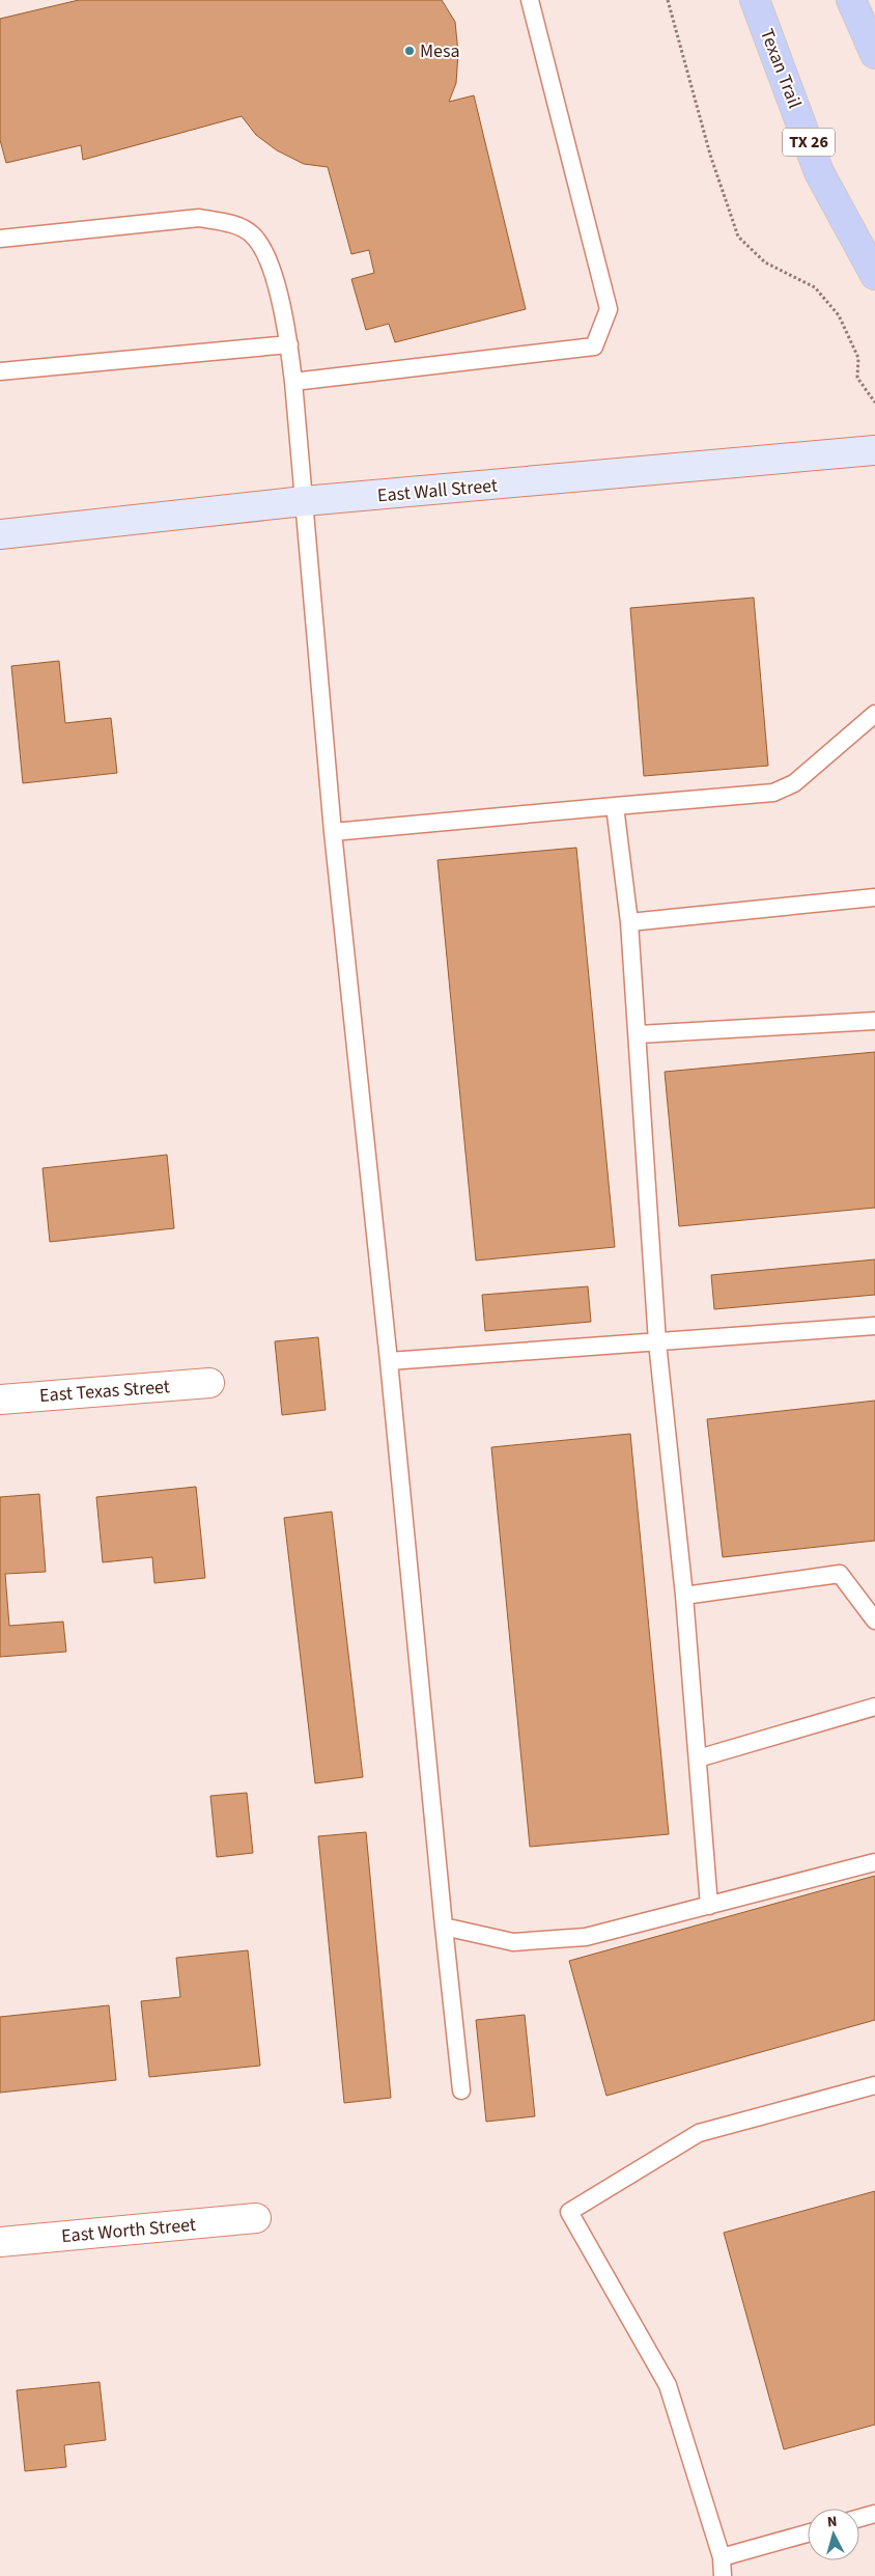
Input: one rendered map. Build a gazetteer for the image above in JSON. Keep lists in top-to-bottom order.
{
  "streets": {
    "main road": ["Texan Trail", "TX 26"],
    "street": ["East Wall Street", "East Texas Street", "East Worth Street"]
  },
  "places": ["Mesa"],
  "north": "top"
}
